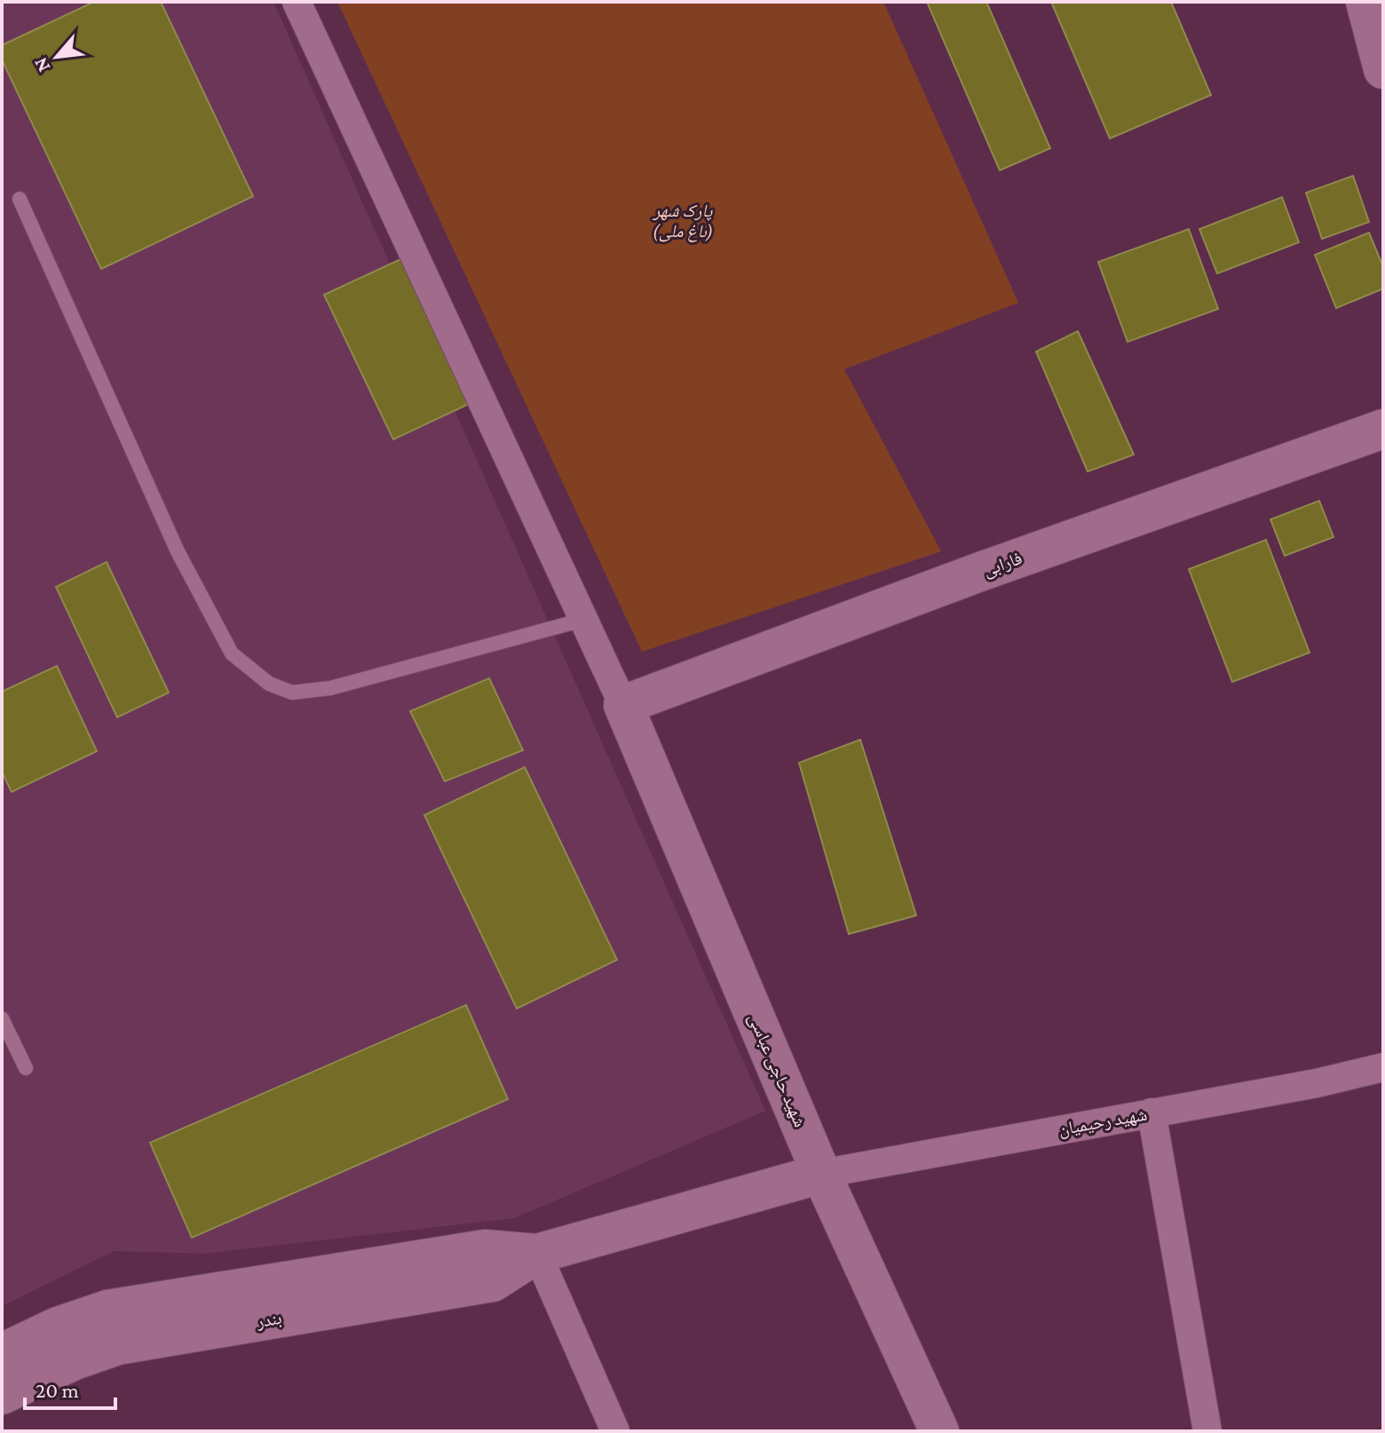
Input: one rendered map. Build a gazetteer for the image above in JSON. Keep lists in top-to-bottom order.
{
  "streets": {
    "street": [
      "فارابی",
      "شهید حاجی عباسی",
      "شهید رحیمیان",
      "بندر"
    ]
  },
  "crossings": [
    ["فارابی", "شهید حاجی عباسی"],
    ["شهید حاجی عباسی", "شهید رحیمیان"],
    ["شهید حاجی عباسی", "بندر"],
    ["شهید رحیمیان", "بندر"]
  ],
  "parks": ["پارک شهر (باغ ملی)"],
  "scale_bar": "20 m",
  "north": "bottom left"
}
